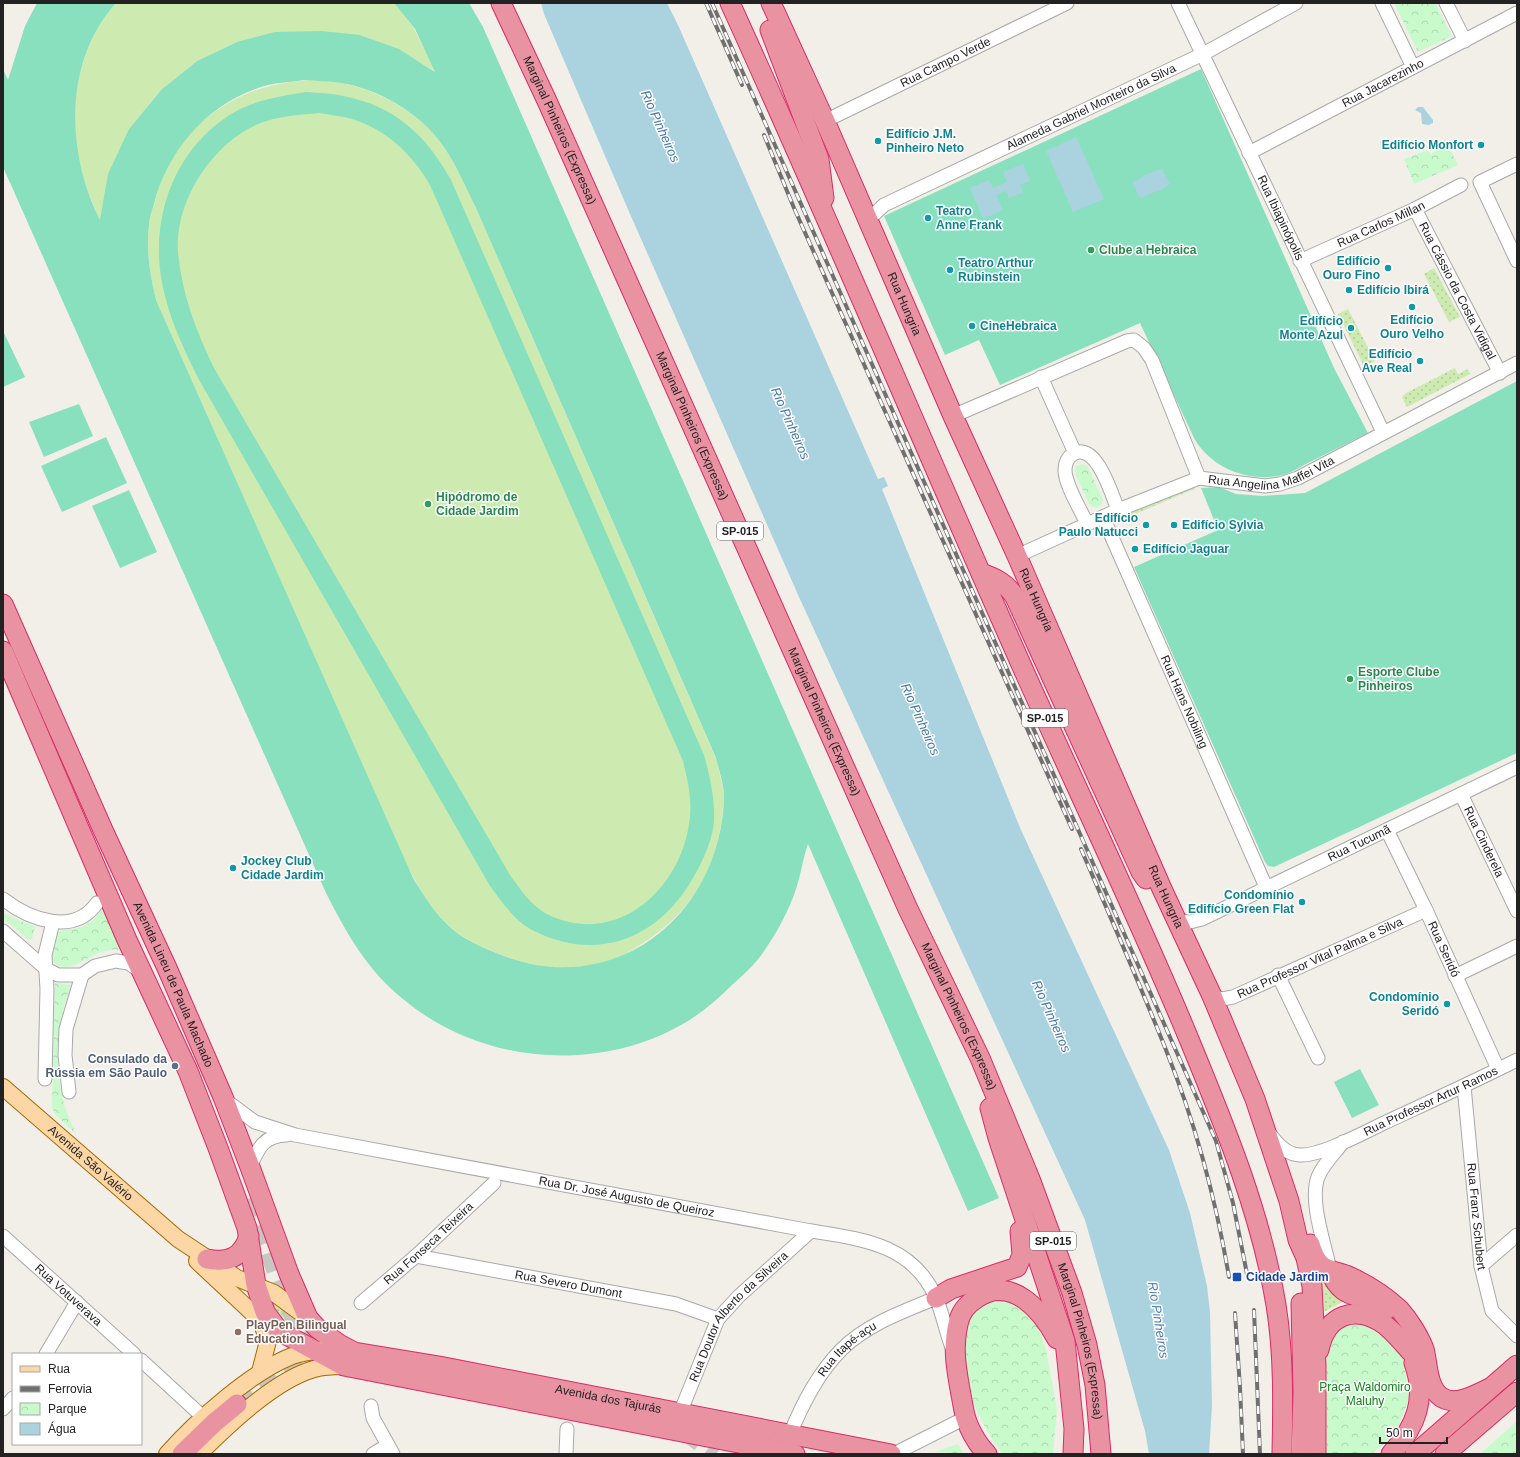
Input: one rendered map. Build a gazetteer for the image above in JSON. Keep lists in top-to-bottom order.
{
  "streets": {
    "highway": [
      "Marginal Pinheiros (Expressa)",
      "Rua Hungria",
      "SP-015",
      "Avenida Lineu de Paula Machado",
      "Avenida dos Tajurás"
    ],
    "main road": ["Avenida São Valério"],
    "street": [
      "Rua Campo Verde",
      "Rua Jacarezinho",
      "Alameda Gabriel Monteiro da Silva",
      "Rua Ibiapinópolis",
      "Rua Carlos Millan",
      "Rua Cássio da Costa Vidigal",
      "Rua Angelina Maffei Vita",
      "Rua Hans Nobiling",
      "Rua Cinderela",
      "Rua Tucumã",
      "Rua Seridó",
      "Rua Professor Vital Palma e Silva",
      "Rua Professor Artur Ramos",
      "Rua Dr. José Augusto de Queiroz",
      "Rua Franz Schubert",
      "Rua Fonseca Teixeira",
      "Rua Severo Dumont",
      "Rua Votuverava",
      "Rua Doutor Alberto da Silveira",
      "Rua Itapé-açu"
    ]
  },
  "crossings": [
    ["Rua Campo Verde", "Rua Hungria"],
    ["Rua Jacarezinho", "Rua Ibiapinópolis"],
    ["Alameda Gabriel Monteiro da Silva", "Rua Ibiapinópolis"],
    ["Alameda Gabriel Monteiro da Silva", "Rua Hungria"],
    ["Rua Ibiapinópolis", "Rua Carlos Millan"],
    ["Rua Ibiapinópolis", "Rua Angelina Maffei Vita"],
    ["Rua Carlos Millan", "Rua Cássio da Costa Vidigal"],
    ["Rua Cássio da Costa Vidigal", "Rua Angelina Maffei Vita"],
    ["Rua Hungria", "Rua Angelina Maffei Vita"],
    ["Rua Hungria", "Rua Tucumã"],
    ["Rua Hungria", "Rua Professor Vital Palma e Silva"],
    ["Rua Hungria", "Rua Professor Artur Ramos"],
    ["Rua Angelina Maffei Vita", "Rua Hans Nobiling"],
    ["Rua Hans Nobiling", "Rua Tucumã"],
    ["Rua Cinderela", "Rua Tucumã"],
    ["Rua Tucumã", "Rua Seridó"],
    ["Rua Seridó", "Rua Professor Vital Palma e Silva"],
    ["Rua Seridó", "Rua Professor Artur Ramos"],
    ["Avenida Lineu de Paula Machado", "Avenida São Valério"],
    ["Avenida Lineu de Paula Machado", "Avenida dos Tajurás"],
    ["Rua Professor Artur Ramos", "Rua Franz Schubert"],
    ["Rua Dr. José Augusto de Queiroz", "Rua Doutor Alberto da Silveira"],
    ["Rua Dr. José Augusto de Queiroz", "Rua Itapé-açu"],
    ["Rua Fonseca Teixeira", "Rua Severo Dumont"],
    ["Rua Severo Dumont", "Rua Doutor Alberto da Silveira"],
    ["Rua Doutor Alberto da Silveira", "Avenida dos Tajurás"],
    ["Rua Itapé-açu", "Avenida dos Tajurás"]
  ],
  "water": ["Rio Pinheiros"],
  "parks": ["Praça Waldomiro Maluhy"],
  "places": {
    "other": [
      "Edifício J.M. Pinheiro Neto",
      "Edifício Monfort",
      "Teatro Anne Frank",
      "Clube a Hebraica",
      "Edifício Ouro Fino",
      "Teatro Arthur Rubinstein",
      "Edifício Ibirá",
      "Edifício Ouro Velho",
      "CineHebraica",
      "Edifício Monte Azul",
      "Edifício Ave Real",
      "Hipódromo de Cidade Jardim",
      "Edifício Paulo Natucci",
      "Edifício Sylvia",
      "Edifício Jaguar",
      "Esporte Clube Pinheiros",
      "Jockey Club Cidade Jardim",
      "Condomínio Edifício Green Flat",
      "Condomínio Seridó",
      "Consulado da Rússia em São Paulo",
      "PlayPen Bilingual Education"
    ],
    "transit": ["Cidade Jardim"]
  },
  "legend": [
    "Rua",
    "Ferrovia",
    "Parque",
    "Água"
  ],
  "scale_bar": "50 m"
}
